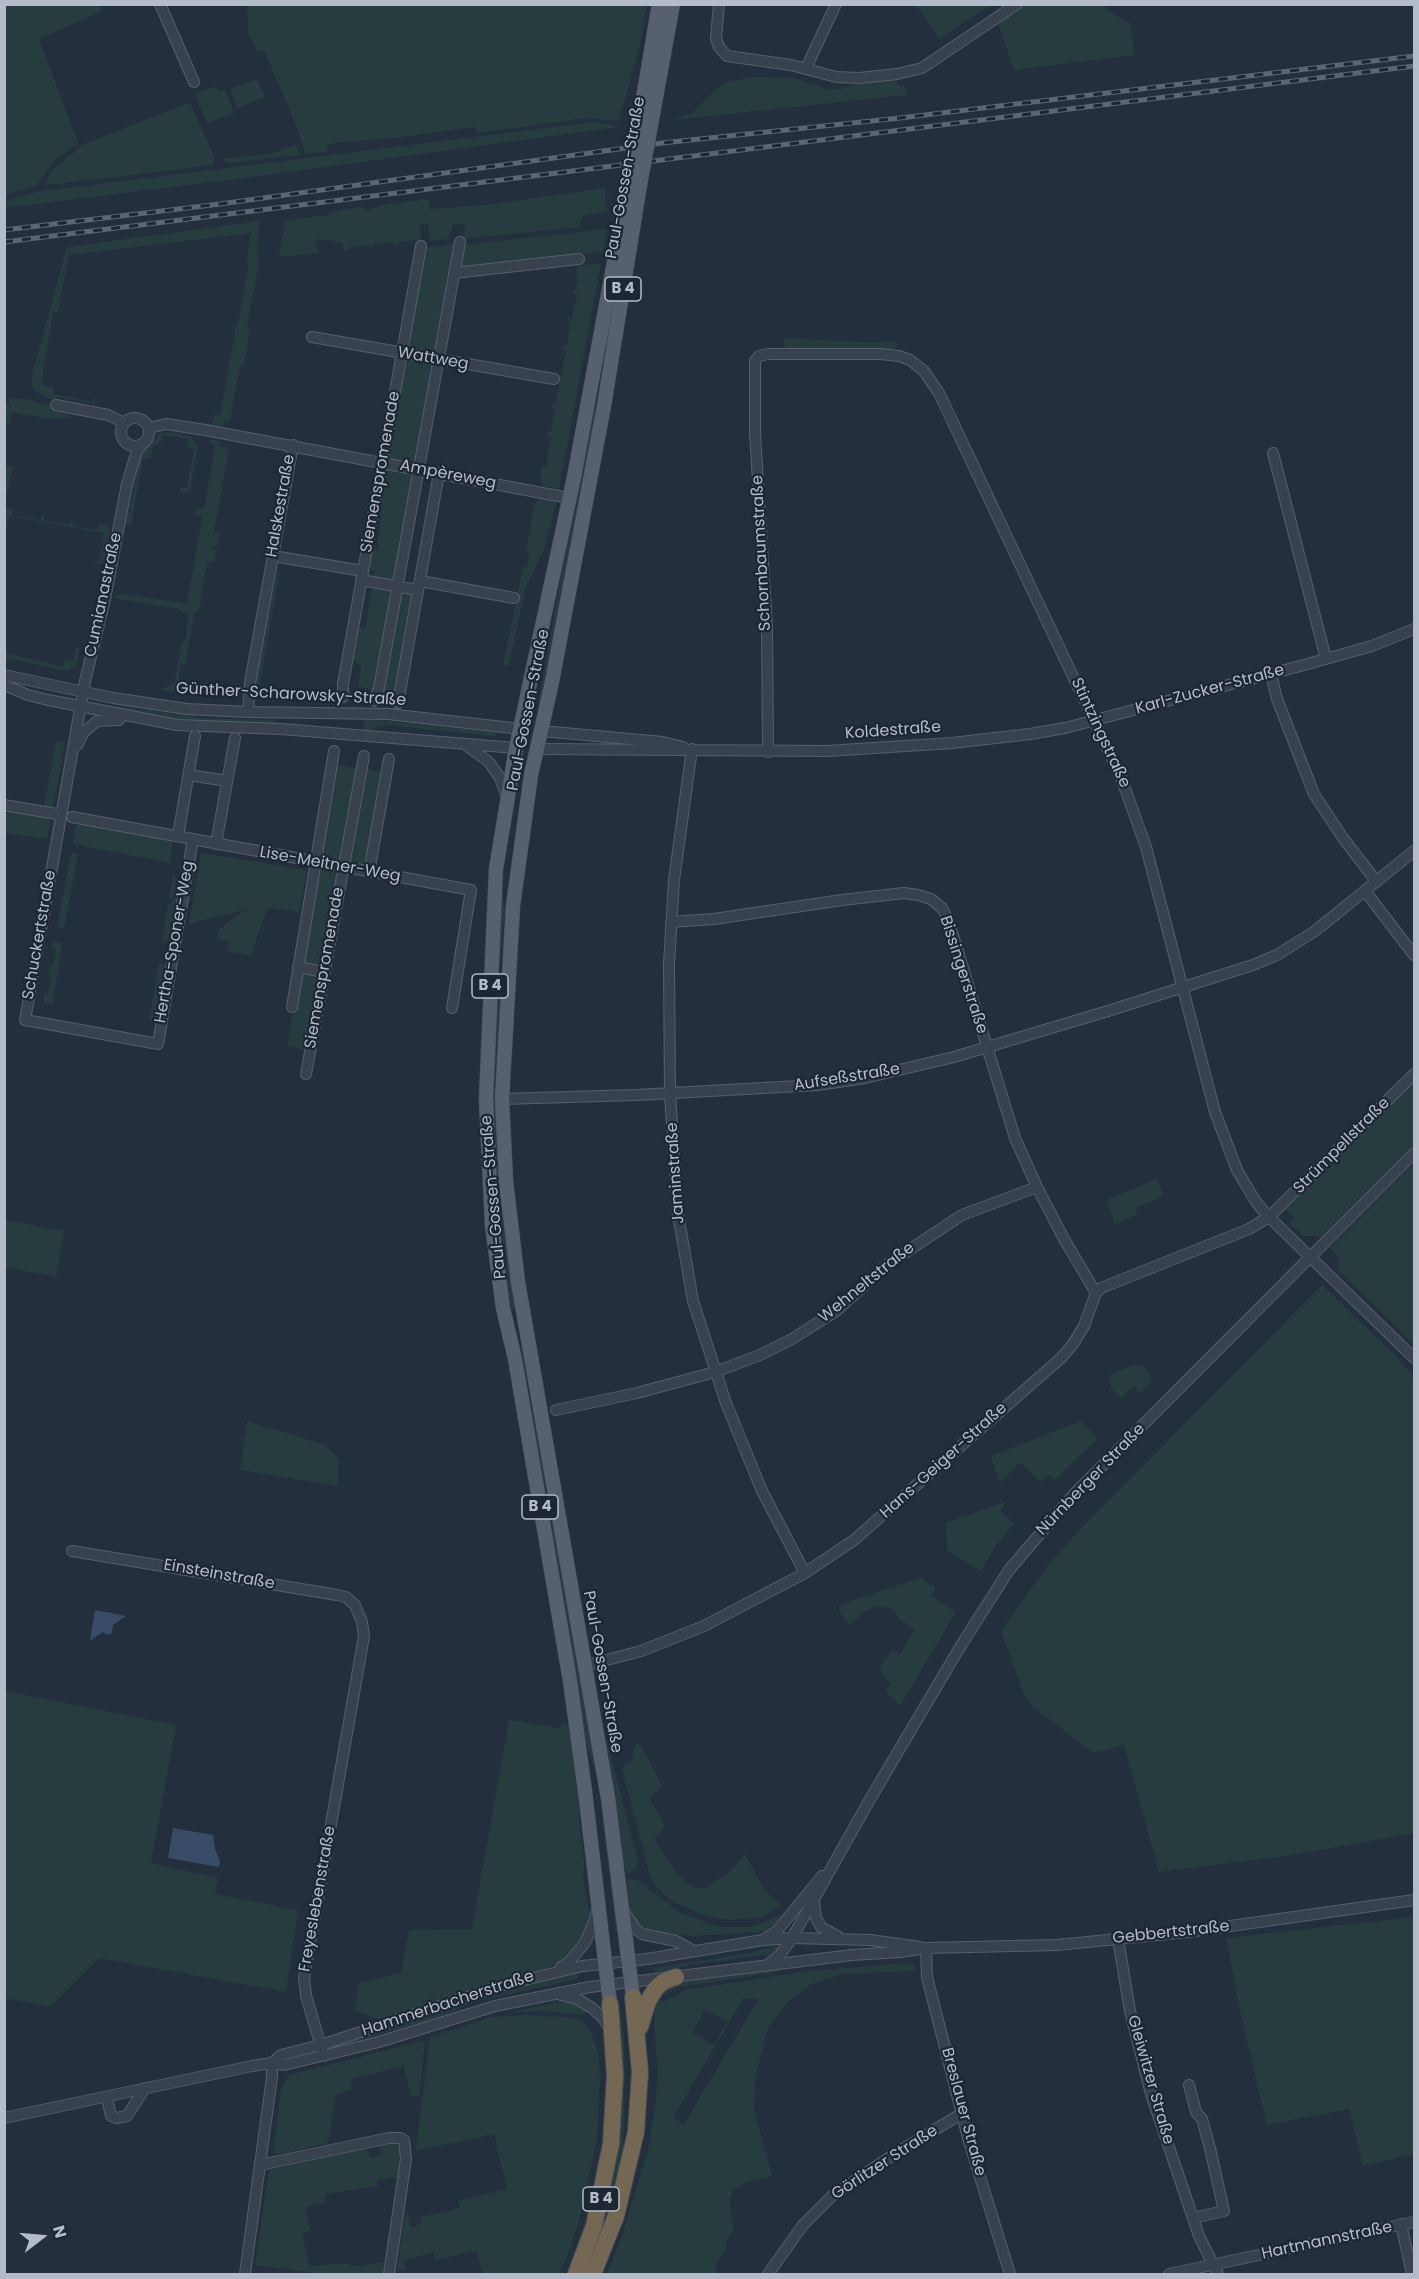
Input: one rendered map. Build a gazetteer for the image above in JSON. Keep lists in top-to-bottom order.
{
  "streets": {
    "highway": ["B 4"],
    "main road": ["Paul-Gossen-Straße", "Günther-Scharowsky-Straße", "Koldestraße"],
    "street": [
      "Wattweg",
      "Siemenspromenade",
      "Ampèreweg",
      "Halskestraße",
      "Schornbaumstraße",
      "Cumianastraße",
      "Karl-Zucker-Straße",
      "Stintzingstraße",
      "Lise-Meitner-Weg",
      "Schuckertstraße",
      "Hertha-Sponer-Weg",
      "Bissingerstraße",
      "Aufseßstraße",
      "Strümpellstraße",
      "Jaminstraße",
      "Wehneltstraße",
      "Hans-Geiger-Straße",
      "Nürnberger Straße",
      "Einsteinstraße",
      "Freyeslebenstraße",
      "Gebbertstraße",
      "Hammerbacherstraße",
      "Gleiwitzer Straße",
      "Breslauer Straße",
      "Görlitzer Straße",
      "Hartmannstraße"
    ]
  },
  "crossings": [
    ["Paul-Gossen-Straße", "B 4"],
    ["Paul-Gossen-Straße", "Ampèreweg"],
    ["Paul-Gossen-Straße", "Günther-Scharowsky-Straße"],
    ["Paul-Gossen-Straße", "Koldestraße"],
    ["Paul-Gossen-Straße", "Aufseßstraße"],
    ["Paul-Gossen-Straße", "Hans-Geiger-Straße"],
    ["Paul-Gossen-Straße", "Hammerbacherstraße"],
    ["B 4", "Hammerbacherstraße"],
    ["Wattweg", "Siemenspromenade"],
    ["Siemenspromenade", "Ampèreweg"],
    ["Siemenspromenade", "Lise-Meitner-Weg"],
    ["Ampèreweg", "Halskestraße"],
    ["Halskestraße", "Cumianastraße"],
    ["Halskestraße", "Günther-Scharowsky-Straße"],
    ["Schornbaumstraße", "Koldestraße"],
    ["Schornbaumstraße", "Stintzingstraße"],
    ["Cumianastraße", "Günther-Scharowsky-Straße"],
    ["Cumianastraße", "Schuckertstraße"],
    ["Karl-Zucker-Straße", "Koldestraße"],
    ["Karl-Zucker-Straße", "Stintzingstraße"],
    ["Günther-Scharowsky-Straße", "Koldestraße"],
    ["Koldestraße", "Stintzingstraße"],
    ["Koldestraße", "Jaminstraße"],
    ["Stintzingstraße", "Aufseßstraße"],
    ["Stintzingstraße", "Strümpellstraße"],
    ["Stintzingstraße", "Nürnberger Straße"],
    ["Lise-Meitner-Weg", "Hertha-Sponer-Weg"],
    ["Schuckertstraße", "Hertha-Sponer-Weg"],
    ["Bissingerstraße", "Aufseßstraße"],
    ["Bissingerstraße", "Jaminstraße"],
    ["Bissingerstraße", "Wehneltstraße"],
    ["Bissingerstraße", "Hans-Geiger-Straße"],
    ["Aufseßstraße", "Jaminstraße"],
    ["Jaminstraße", "Wehneltstraße"],
    ["Jaminstraße", "Hans-Geiger-Straße"],
    ["Nürnberger Straße", "Gebbertstraße"],
    ["Einsteinstraße", "Freyeslebenstraße"],
    ["Freyeslebenstraße", "Hammerbacherstraße"],
    ["Gebbertstraße", "Gleiwitzer Straße"],
    ["Gebbertstraße", "Breslauer Straße"],
    ["Gleiwitzer Straße", "Hartmannstraße"],
    ["Breslauer Straße", "Görlitzer Straße"]
  ],
  "north": "right"
}
